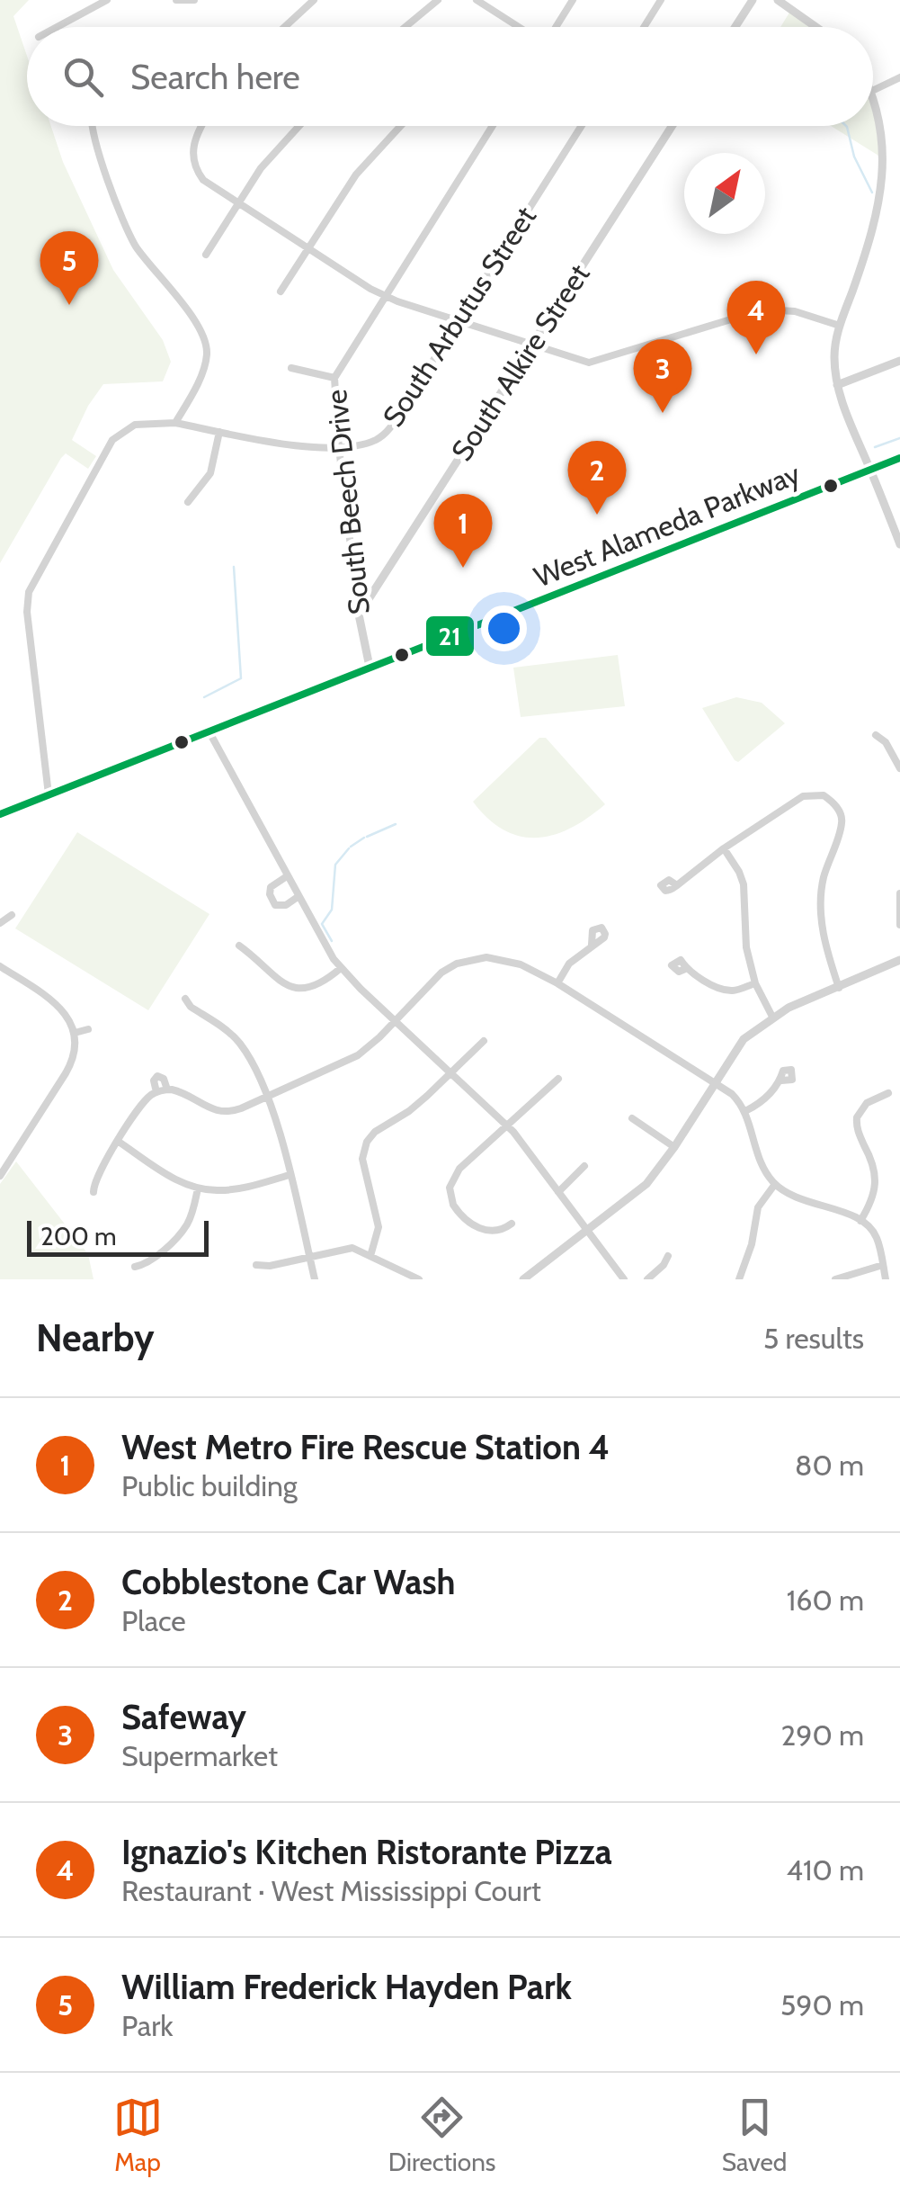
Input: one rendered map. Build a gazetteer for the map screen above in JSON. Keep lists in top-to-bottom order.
{
  "streets": {
    "main road": ["West Alameda Parkway"],
    "street": ["South Arbutus Street", "South Alkire Street", "South Beech Drive"]
  },
  "crossings": [
    ["South Arbutus Street", "South Beech Drive"],
    ["South Arbutus Street", "West Alameda Parkway"],
    ["South Alkire Street", "South Beech Drive"],
    ["South Beech Drive", "West Alameda Parkway"]
  ],
  "lines": ["transit line 21"],
  "scale_bar": "200 m",
  "north": "top right",
  "page": {
    "search": "Search here",
    "pins": [
      "5",
      "4",
      "3",
      "2",
      "1"
    ],
    "scale": "200 m",
    "heading": ["Nearby", "5 results"],
    "list": [
      {
        "mark": "1",
        "name": "West Metro Fire Rescue Station 4",
        "note": "Public building",
        "value": "80 m"
      },
      {
        "mark": "2",
        "name": "Cobblestone Car Wash",
        "note": "Place",
        "value": "160 m"
      },
      {
        "mark": "3",
        "name": "Safeway",
        "note": "Supermarket",
        "value": "290 m"
      },
      {
        "mark": "4",
        "name": "Ignazio's Kitchen Ristorante Pizza",
        "note": "Restaurant · West Mississippi Court",
        "value": "410 m"
      },
      {
        "mark": "5",
        "name": "William Frederick Hayden Park",
        "note": "Park",
        "value": "590 m"
      }
    ],
    "nav": ["Map", "Directions", "Saved"]
  }
}
